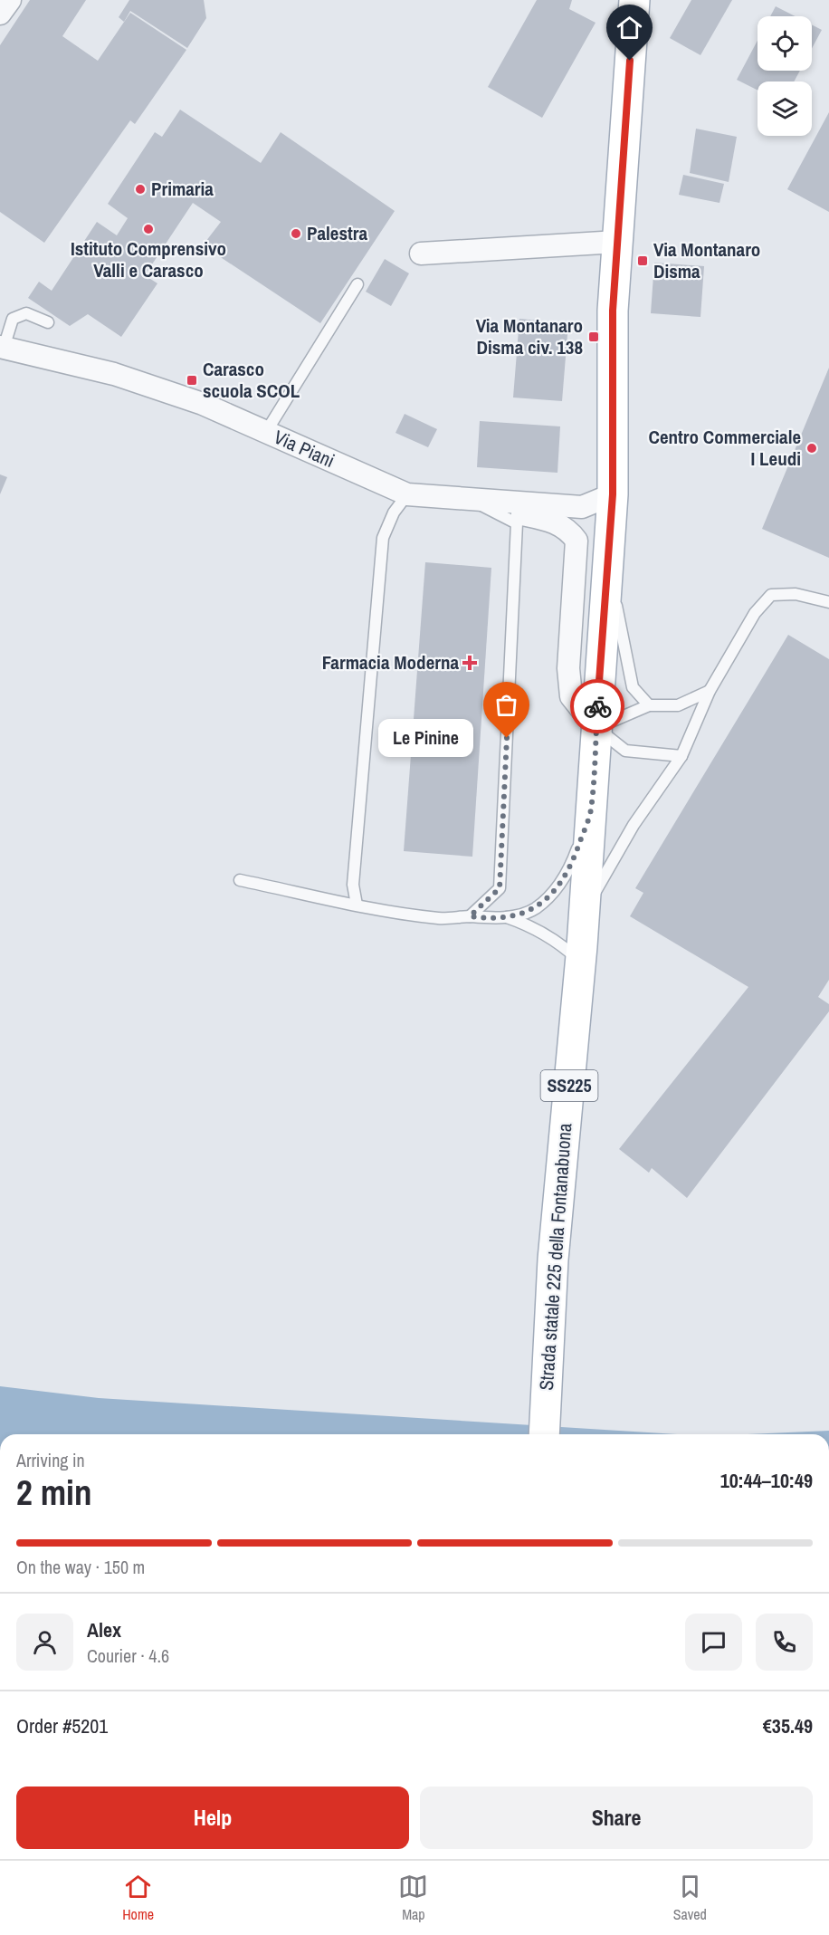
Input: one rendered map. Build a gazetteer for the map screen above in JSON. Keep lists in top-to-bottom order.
{
  "streets": {
    "main road": ["SS225", "Strada statale 225 della Fontanabuona"],
    "street": ["Via Piani"]
  },
  "crossings": [
    ["Via Piani", "Strada statale 225 della Fontanabuona"]
  ],
  "places": {
    "other": [
      "Primaria",
      "Istituto Comprensivo Valli e Carasco",
      "Palestra",
      "Centro Commerciale I Leudi",
      "Le Pinine"
    ],
    "transit": ["Via Montanaro Disma", "Via Montanaro Disma civ. 138", "Carasco scuola SCOL"],
    "health": ["Farmacia Moderna"]
  },
  "page": {
    "bubble": "Le Pinine",
    "heading": ["2 min", "Arriving in", "10:44–10:49"],
    "panel": [
      "Alex",
      "Courier · 4.6",
      "Order #5201",
      "€35.49"
    ],
    "bar": "On the way · 150 m",
    "buttons": ["Help", "Share"],
    "tabs": ["Home", "Map", "Saved"]
  }
}
